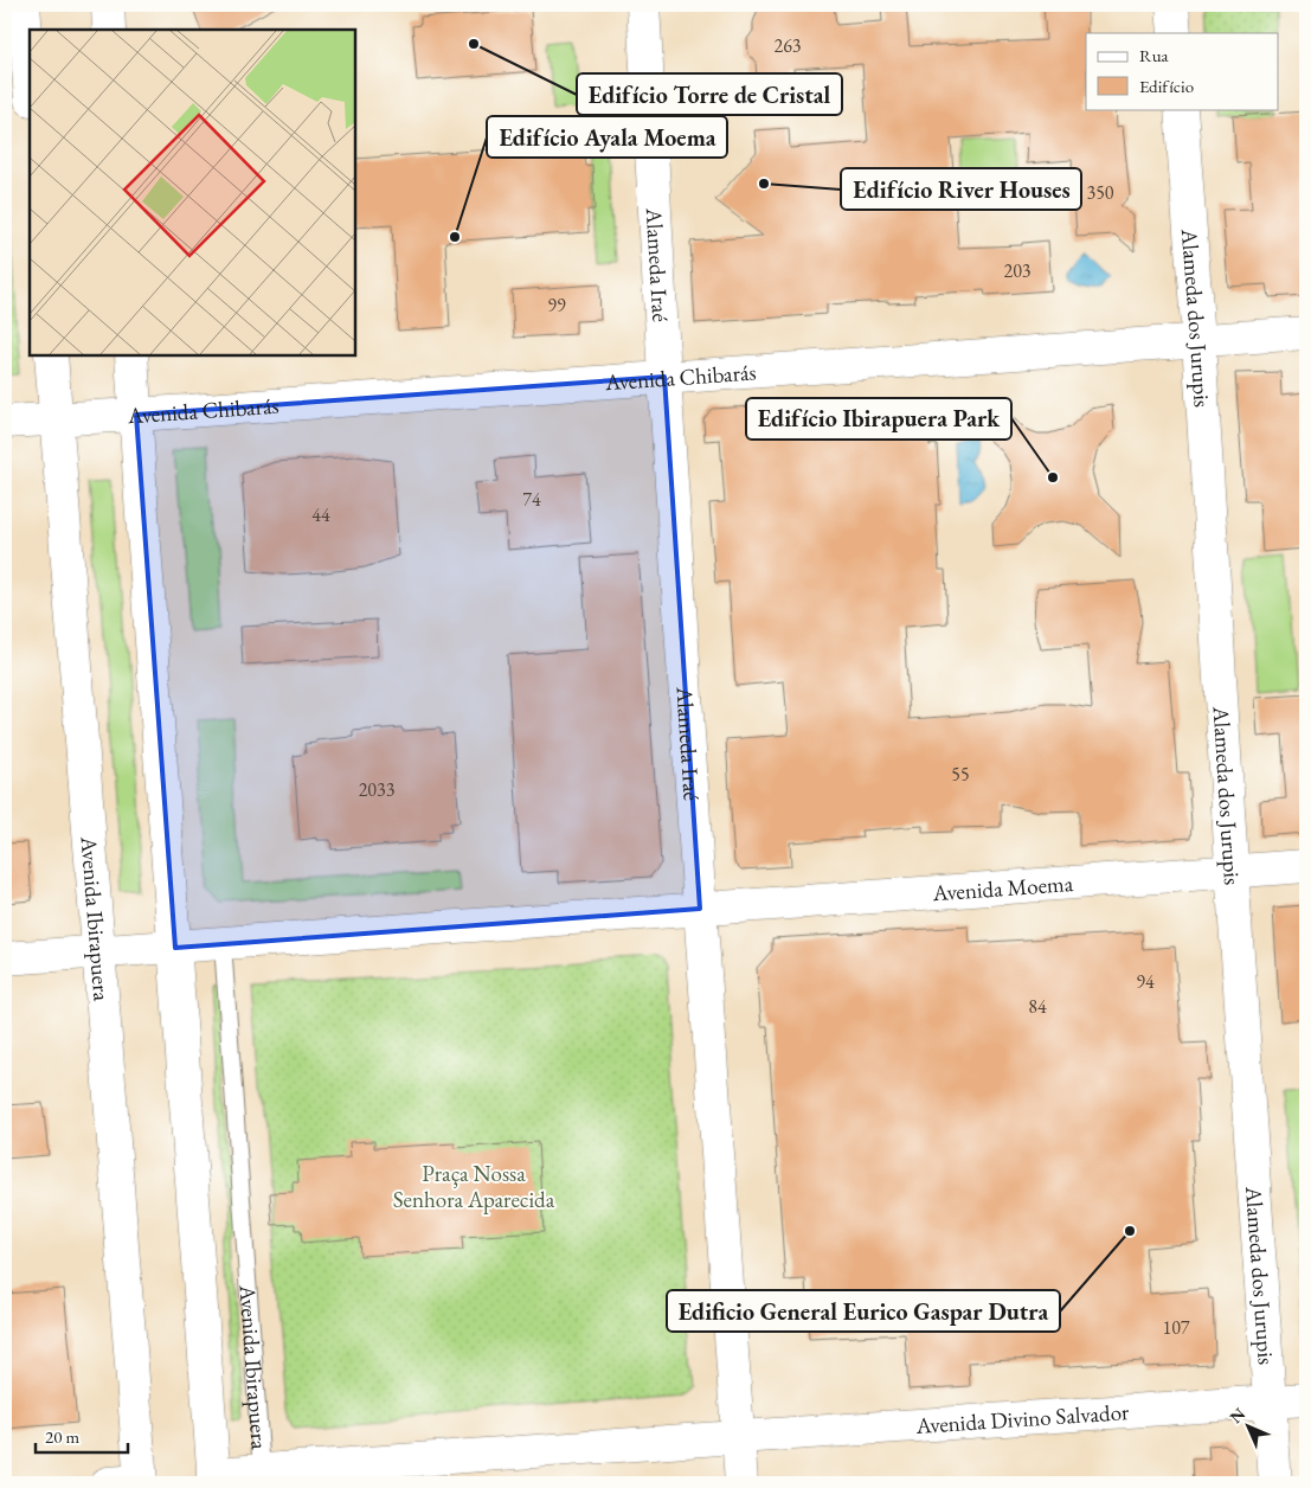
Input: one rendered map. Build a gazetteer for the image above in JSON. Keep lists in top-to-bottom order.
{
  "streets": {
    "street": [
      "Alameda Iraé",
      "Alameda dos Jurupis",
      "Avenida Chibarás",
      "Avenida Moema",
      "Avenida Ibirapuera",
      "Avenida Divino Salvador"
    ]
  },
  "crossings": [
    ["Alameda Iraé", "Avenida Chibarás"],
    ["Alameda Iraé", "Avenida Moema"],
    ["Alameda Iraé", "Avenida Divino Salvador"],
    ["Alameda dos Jurupis", "Avenida Chibarás"],
    ["Alameda dos Jurupis", "Avenida Moema"],
    ["Alameda dos Jurupis", "Avenida Divino Salvador"],
    ["Avenida Chibarás", "Avenida Ibirapuera"]
  ],
  "parks": ["Praça Nossa Senhora Aparecida"],
  "places": [
    "Edifício Torre de Cristal",
    "Edifício River Houses",
    "Edifício Ayala Moema",
    "Edifício Ibirapuera Park",
    "Edificio General Eurico Gaspar Dutra"
  ],
  "house_numbers": [
    "263",
    "350",
    "203",
    "99",
    "74",
    "44",
    "55",
    "2033",
    "94",
    "84",
    "107"
  ],
  "legend": ["Rua", "Edifício"],
  "scale_bar": "20 m",
  "north": "top left"
}
